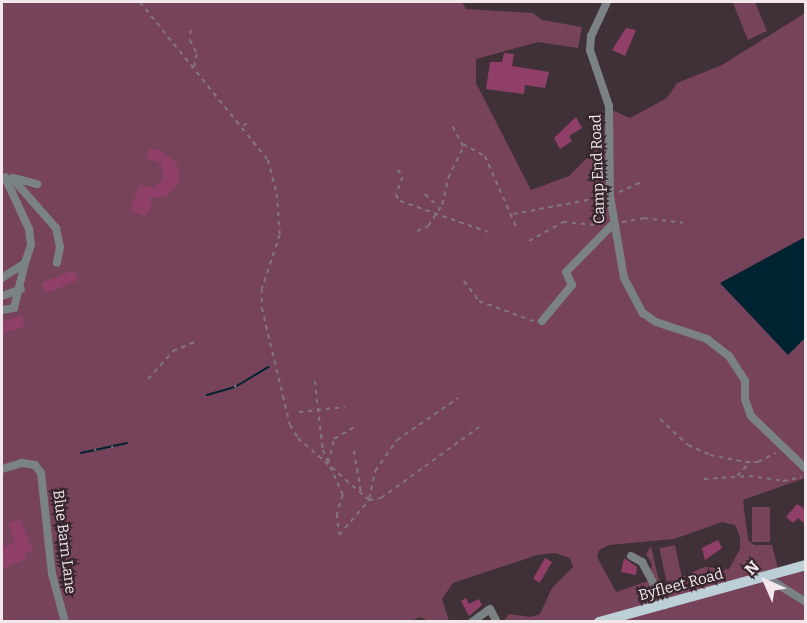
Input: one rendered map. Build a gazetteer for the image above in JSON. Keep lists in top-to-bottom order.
{
  "streets": {
    "main road": ["Byfleet Road"],
    "street": ["Camp End Road", "Blue Barn Lane"]
  },
  "north": "top left"
}
